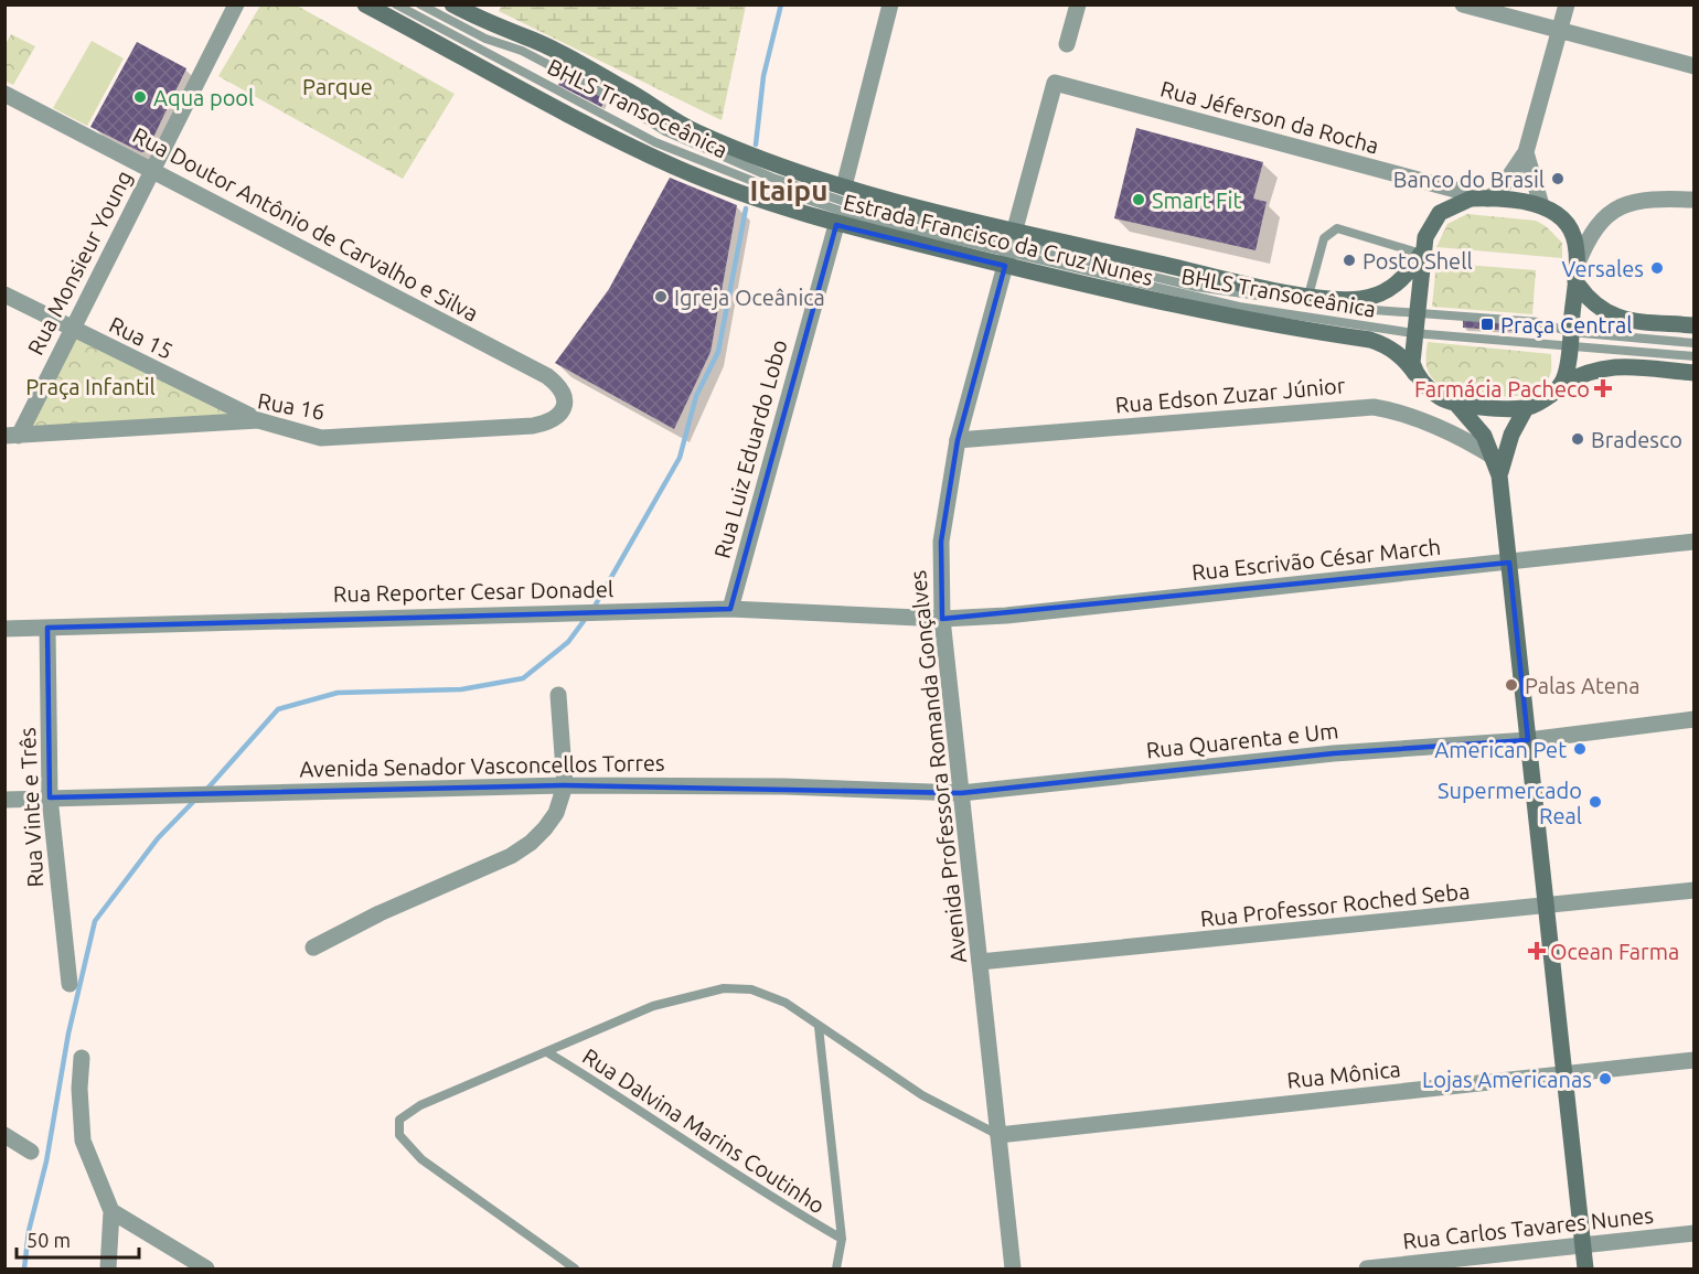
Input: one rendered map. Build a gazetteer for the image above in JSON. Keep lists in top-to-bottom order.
{
  "streets": {
    "main road": ["Estrada Francisco da Cruz Nunes"],
    "street": [
      "Rua Jéferson da Rocha",
      "Rua Doutor Antônio de Carvalho e Silva",
      "Rua Monsieur Young",
      "Rua 15",
      "Rua Edson Zuzar Júnior",
      "Rua 16",
      "Rua Luiz Eduardo Lobo",
      "Rua Escrivão César March",
      "Rua Reporter Cesar Donadel",
      "Rua Quarenta e Um",
      "Avenida Senador Vasconcellos Torres",
      "Avenida Professora Romanda Gonçalves",
      "Rua Vinte e Três",
      "Rua Professor Roched Seba",
      "Rua Mônica",
      "Rua Carlos Tavares Nunes"
    ],
    "lane": ["BHLS Transoceânica", "Rua Dalvina Marins Coutinho"]
  },
  "crossings": [
    ["BHLS Transoceânica", "Estrada Francisco da Cruz Nunes"],
    ["BHLS Transoceânica", "Avenida Professora Romanda Gonçalves"],
    ["Rua Jéferson da Rocha", "Avenida Professora Romanda Gonçalves"],
    ["Rua Doutor Antônio de Carvalho e Silva", "Rua Monsieur Young"],
    ["Rua Doutor Antônio de Carvalho e Silva", "Rua 16"],
    ["Estrada Francisco da Cruz Nunes", "Rua Luiz Eduardo Lobo"],
    ["Estrada Francisco da Cruz Nunes", "Avenida Professora Romanda Gonçalves"],
    ["Rua Monsieur Young", "Rua 15"],
    ["Rua Monsieur Young", "Rua 16"],
    ["Rua 15", "Rua 16"],
    ["Rua Edson Zuzar Júnior", "Avenida Professora Romanda Gonçalves"],
    ["Rua Luiz Eduardo Lobo", "Rua Reporter Cesar Donadel"],
    ["Rua Escrivão César March", "Rua Reporter Cesar Donadel"],
    ["Rua Escrivão César March", "Avenida Professora Romanda Gonçalves"],
    ["Rua Reporter Cesar Donadel", "Avenida Professora Romanda Gonçalves"],
    ["Rua Reporter Cesar Donadel", "Rua Vinte e Três"],
    ["Rua Quarenta e Um", "Avenida Senador Vasconcellos Torres"],
    ["Rua Quarenta e Um", "Avenida Professora Romanda Gonçalves"],
    ["Avenida Senador Vasconcellos Torres", "Avenida Professora Romanda Gonçalves"],
    ["Avenida Senador Vasconcellos Torres", "Rua Vinte e Três"],
    ["Avenida Professora Romanda Gonçalves", "Rua Professor Roched Seba"],
    ["Avenida Professora Romanda Gonçalves", "Rua Mônica"],
    ["Avenida Professora Romanda Gonçalves", "Rua Dalvina Marins Coutinho"],
    ["Rua Mônica", "Rua Dalvina Marins Coutinho"]
  ],
  "districts": ["Itaipu"],
  "parks": ["Parque", "Praça Infantil"],
  "places": {
    "other": [
      "Aqua pool",
      "Banco do Brasil",
      "Smart Fit",
      "Posto Shell",
      "Versales",
      "Igreja Oceânica",
      "Bradesco",
      "Palas Atena",
      "American Pet",
      "Supermercado Real",
      "Lojas Americanas"
    ],
    "transit": ["Praça Central"],
    "health": ["Farmácia Pacheco", "Ocean Farma"]
  },
  "scale_bar": "50 m"
}
